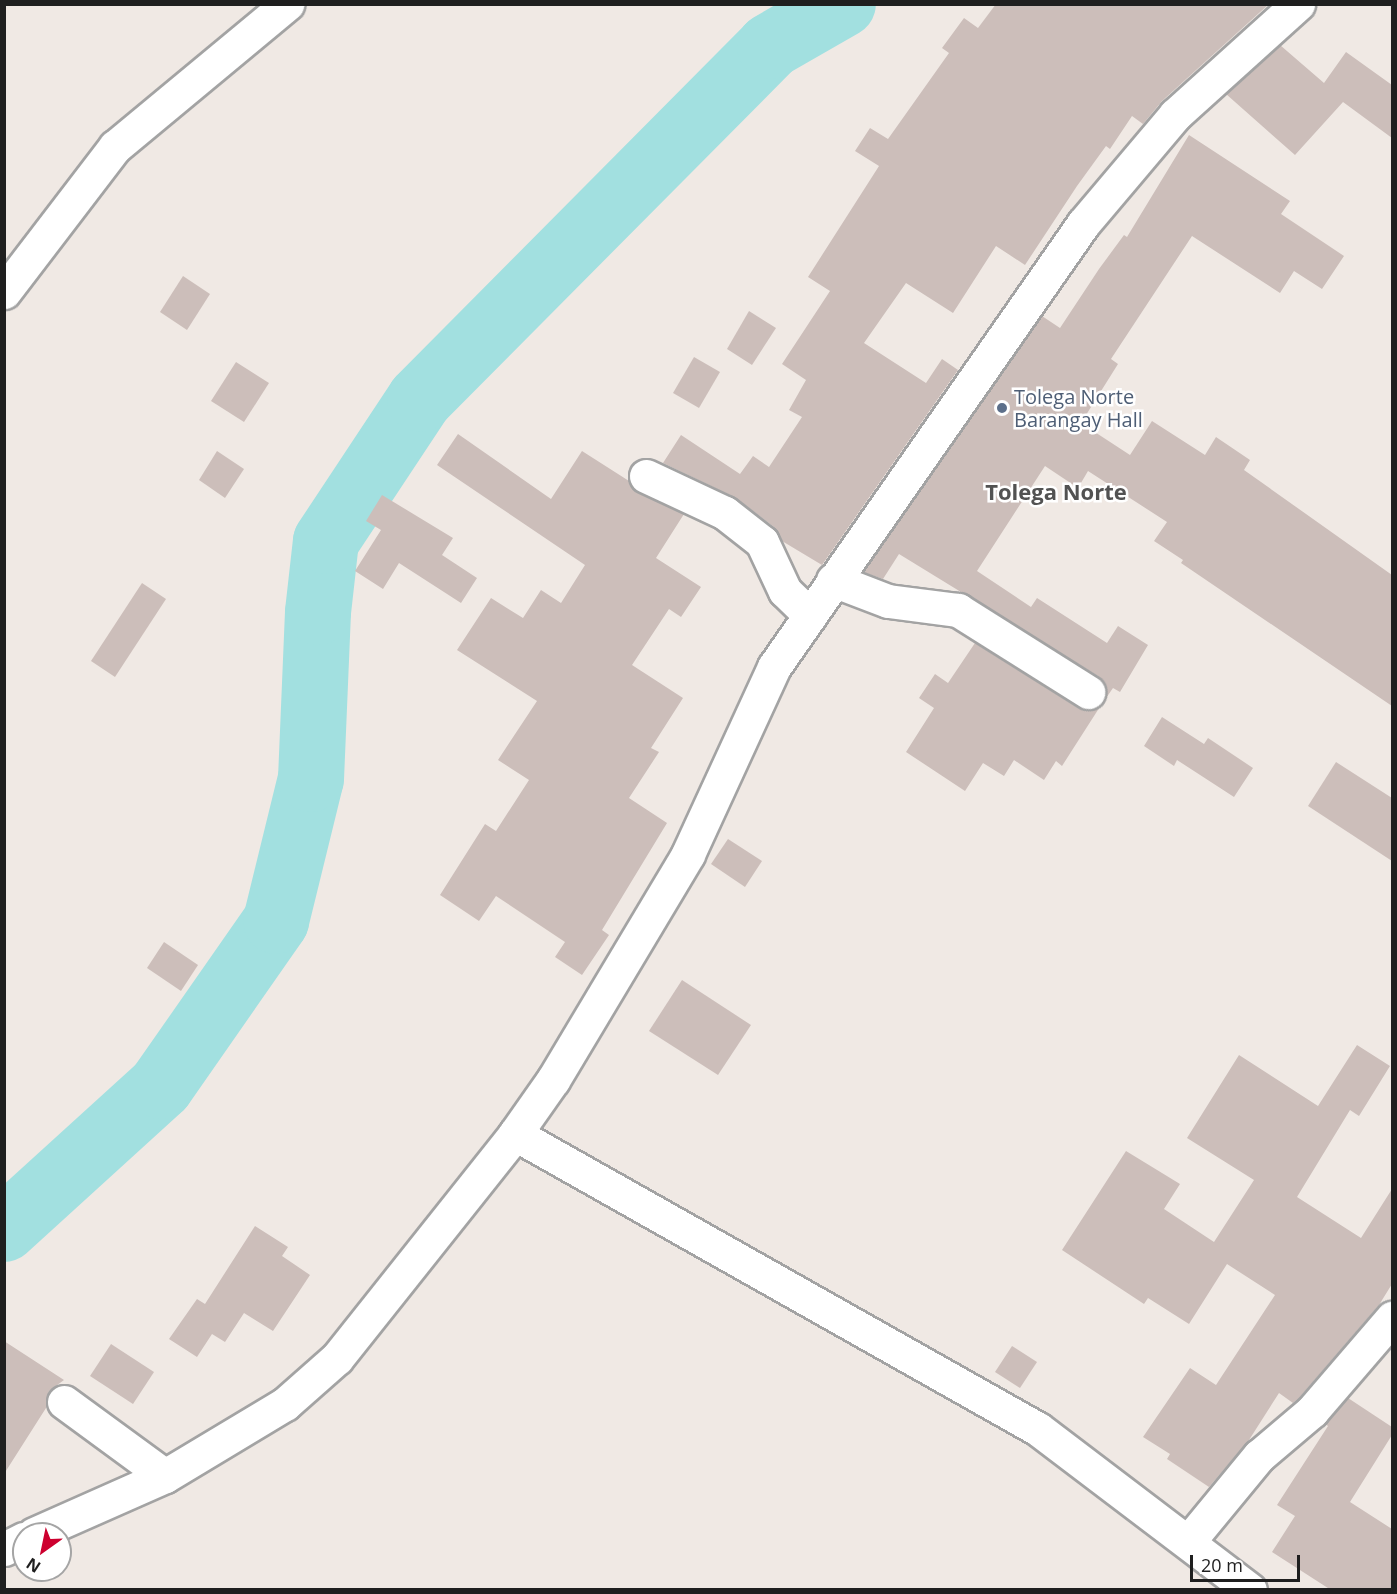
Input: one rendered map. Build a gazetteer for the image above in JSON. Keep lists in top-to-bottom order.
{
  "districts": ["Tolega Norte"],
  "places": ["Tolega Norte Barangay Hall"],
  "scale_bar": "20 m",
  "north": "bottom left"
}
